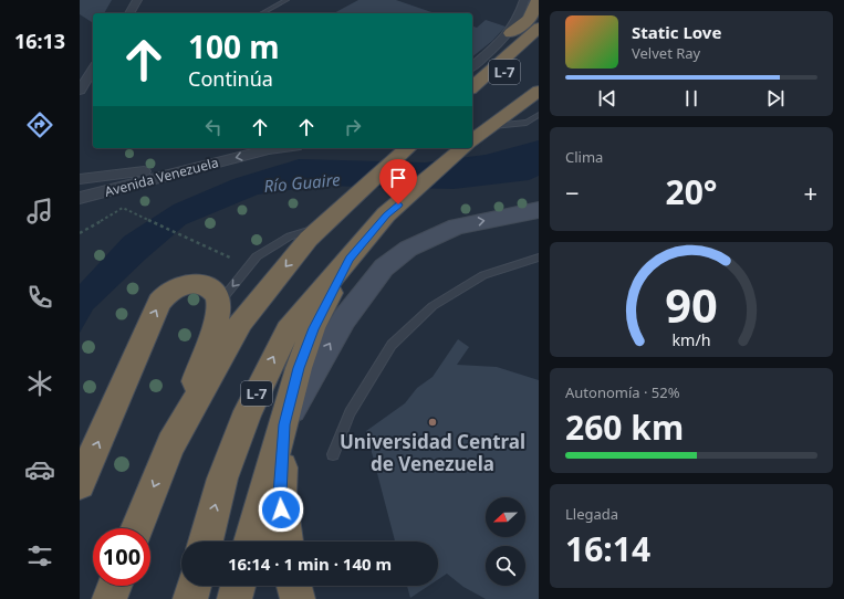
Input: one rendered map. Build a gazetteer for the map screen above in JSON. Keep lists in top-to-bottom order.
{
  "streets": {
    "highway": ["L-7"],
    "street": ["Avenida Venezuela"]
  },
  "one_way": ["Avenida Venezuela"],
  "water": ["Río Guaire"],
  "places": ["Universidad Central de Venezuela"],
  "north": "left",
  "page": {
    "tabs": "16:13",
    "turn": ["100 m", "Continúa"],
    "song": ["Static Love", "Velvet Ray"],
    "tile": [
      "Clima",
      ["Autonomía · 52%", "260 km"],
      ["Llegada", "16:14"]
    ],
    "heat": ["−", "20°", "+"],
    "limit": "100",
    "trip": "16:14 · 1 min · 140 m",
    "gauge": ["90", "km/h"]
  }
}
